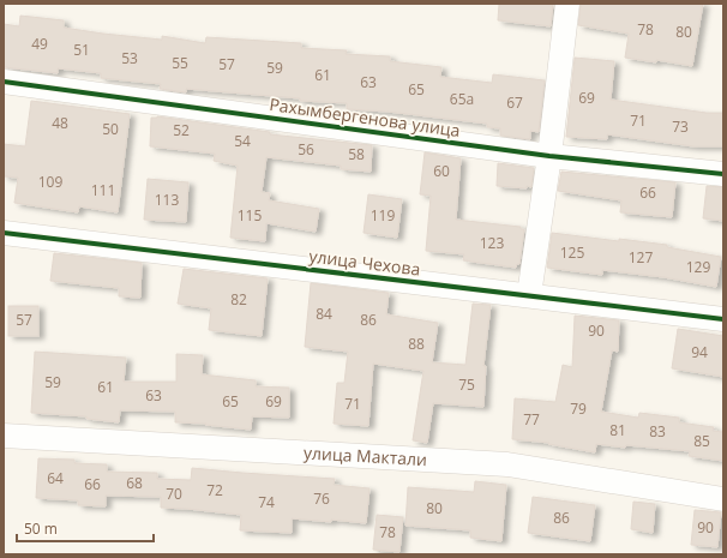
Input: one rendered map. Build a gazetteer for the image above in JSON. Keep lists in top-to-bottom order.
{
  "streets": {
    "street": ["Рахымбергенова улица", "улица Чехова", "улица Мактали"]
  },
  "house_numbers": [
    "78",
    "80",
    "49",
    "51",
    "53",
    "55",
    "57",
    "59",
    "61",
    "63",
    "65",
    "69",
    "65а",
    "67",
    "71",
    "48",
    "73",
    "50",
    "52",
    "54",
    "56",
    "58",
    "60",
    "109",
    "111",
    "66",
    "113",
    "115",
    "119",
    "123",
    "125",
    "127",
    "129",
    "82",
    "84",
    "57",
    "86",
    "90",
    "88",
    "94",
    "59",
    "75",
    "61",
    "63",
    "65",
    "69",
    "71",
    "79",
    "77",
    "81",
    "83",
    "85",
    "64",
    "68",
    "66",
    "72",
    "70",
    "76",
    "74",
    "80",
    "86",
    "90",
    "78"
  ],
  "scale_bar": "50 m"
}
